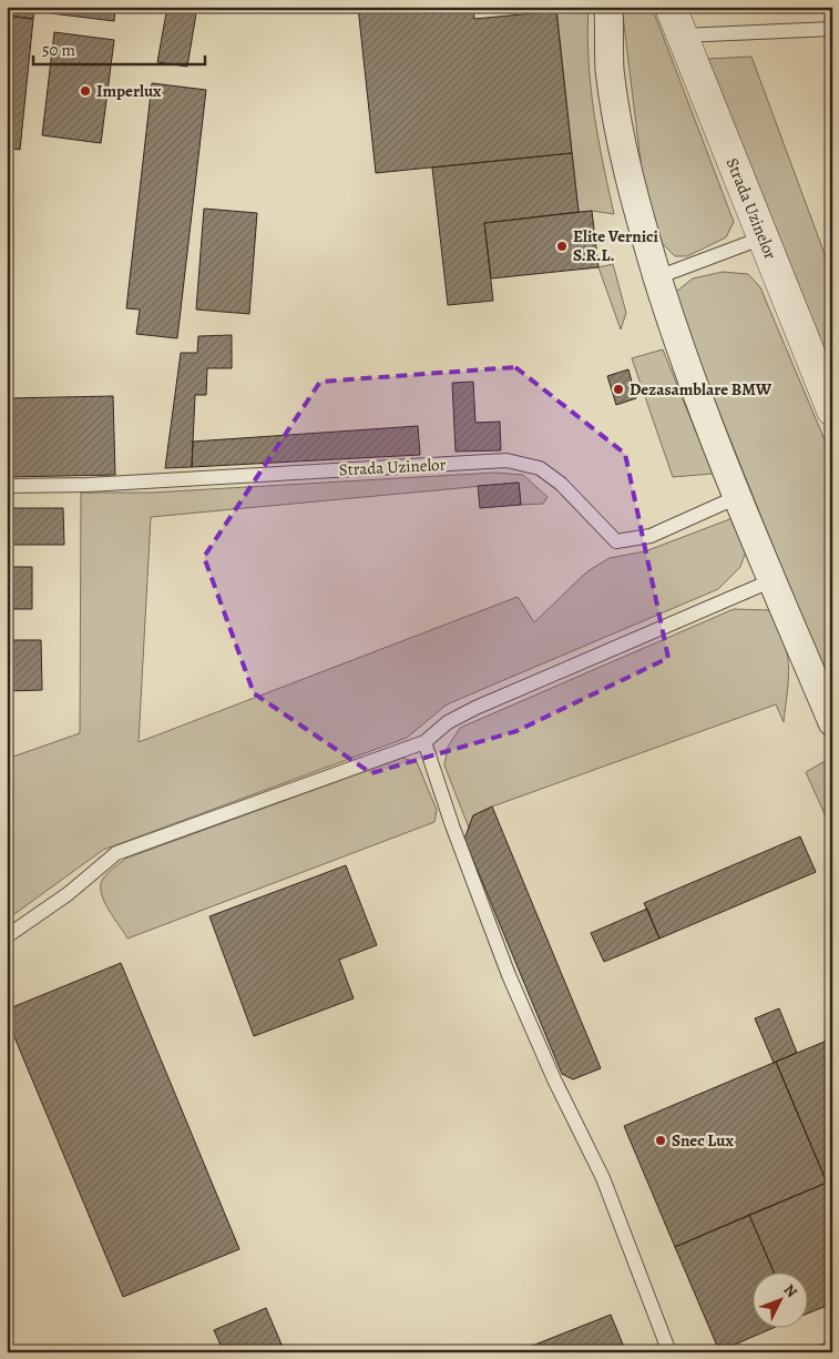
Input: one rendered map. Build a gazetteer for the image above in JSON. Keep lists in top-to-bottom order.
{
  "streets": {
    "street": ["Strada Uzinelor"]
  },
  "places": [
    "Imperlux",
    "Elite Vernici S.R.L.",
    "Dezasamblare BMW",
    "Snec Lux"
  ],
  "scale_bar": "50 m",
  "north": "top right"
}
